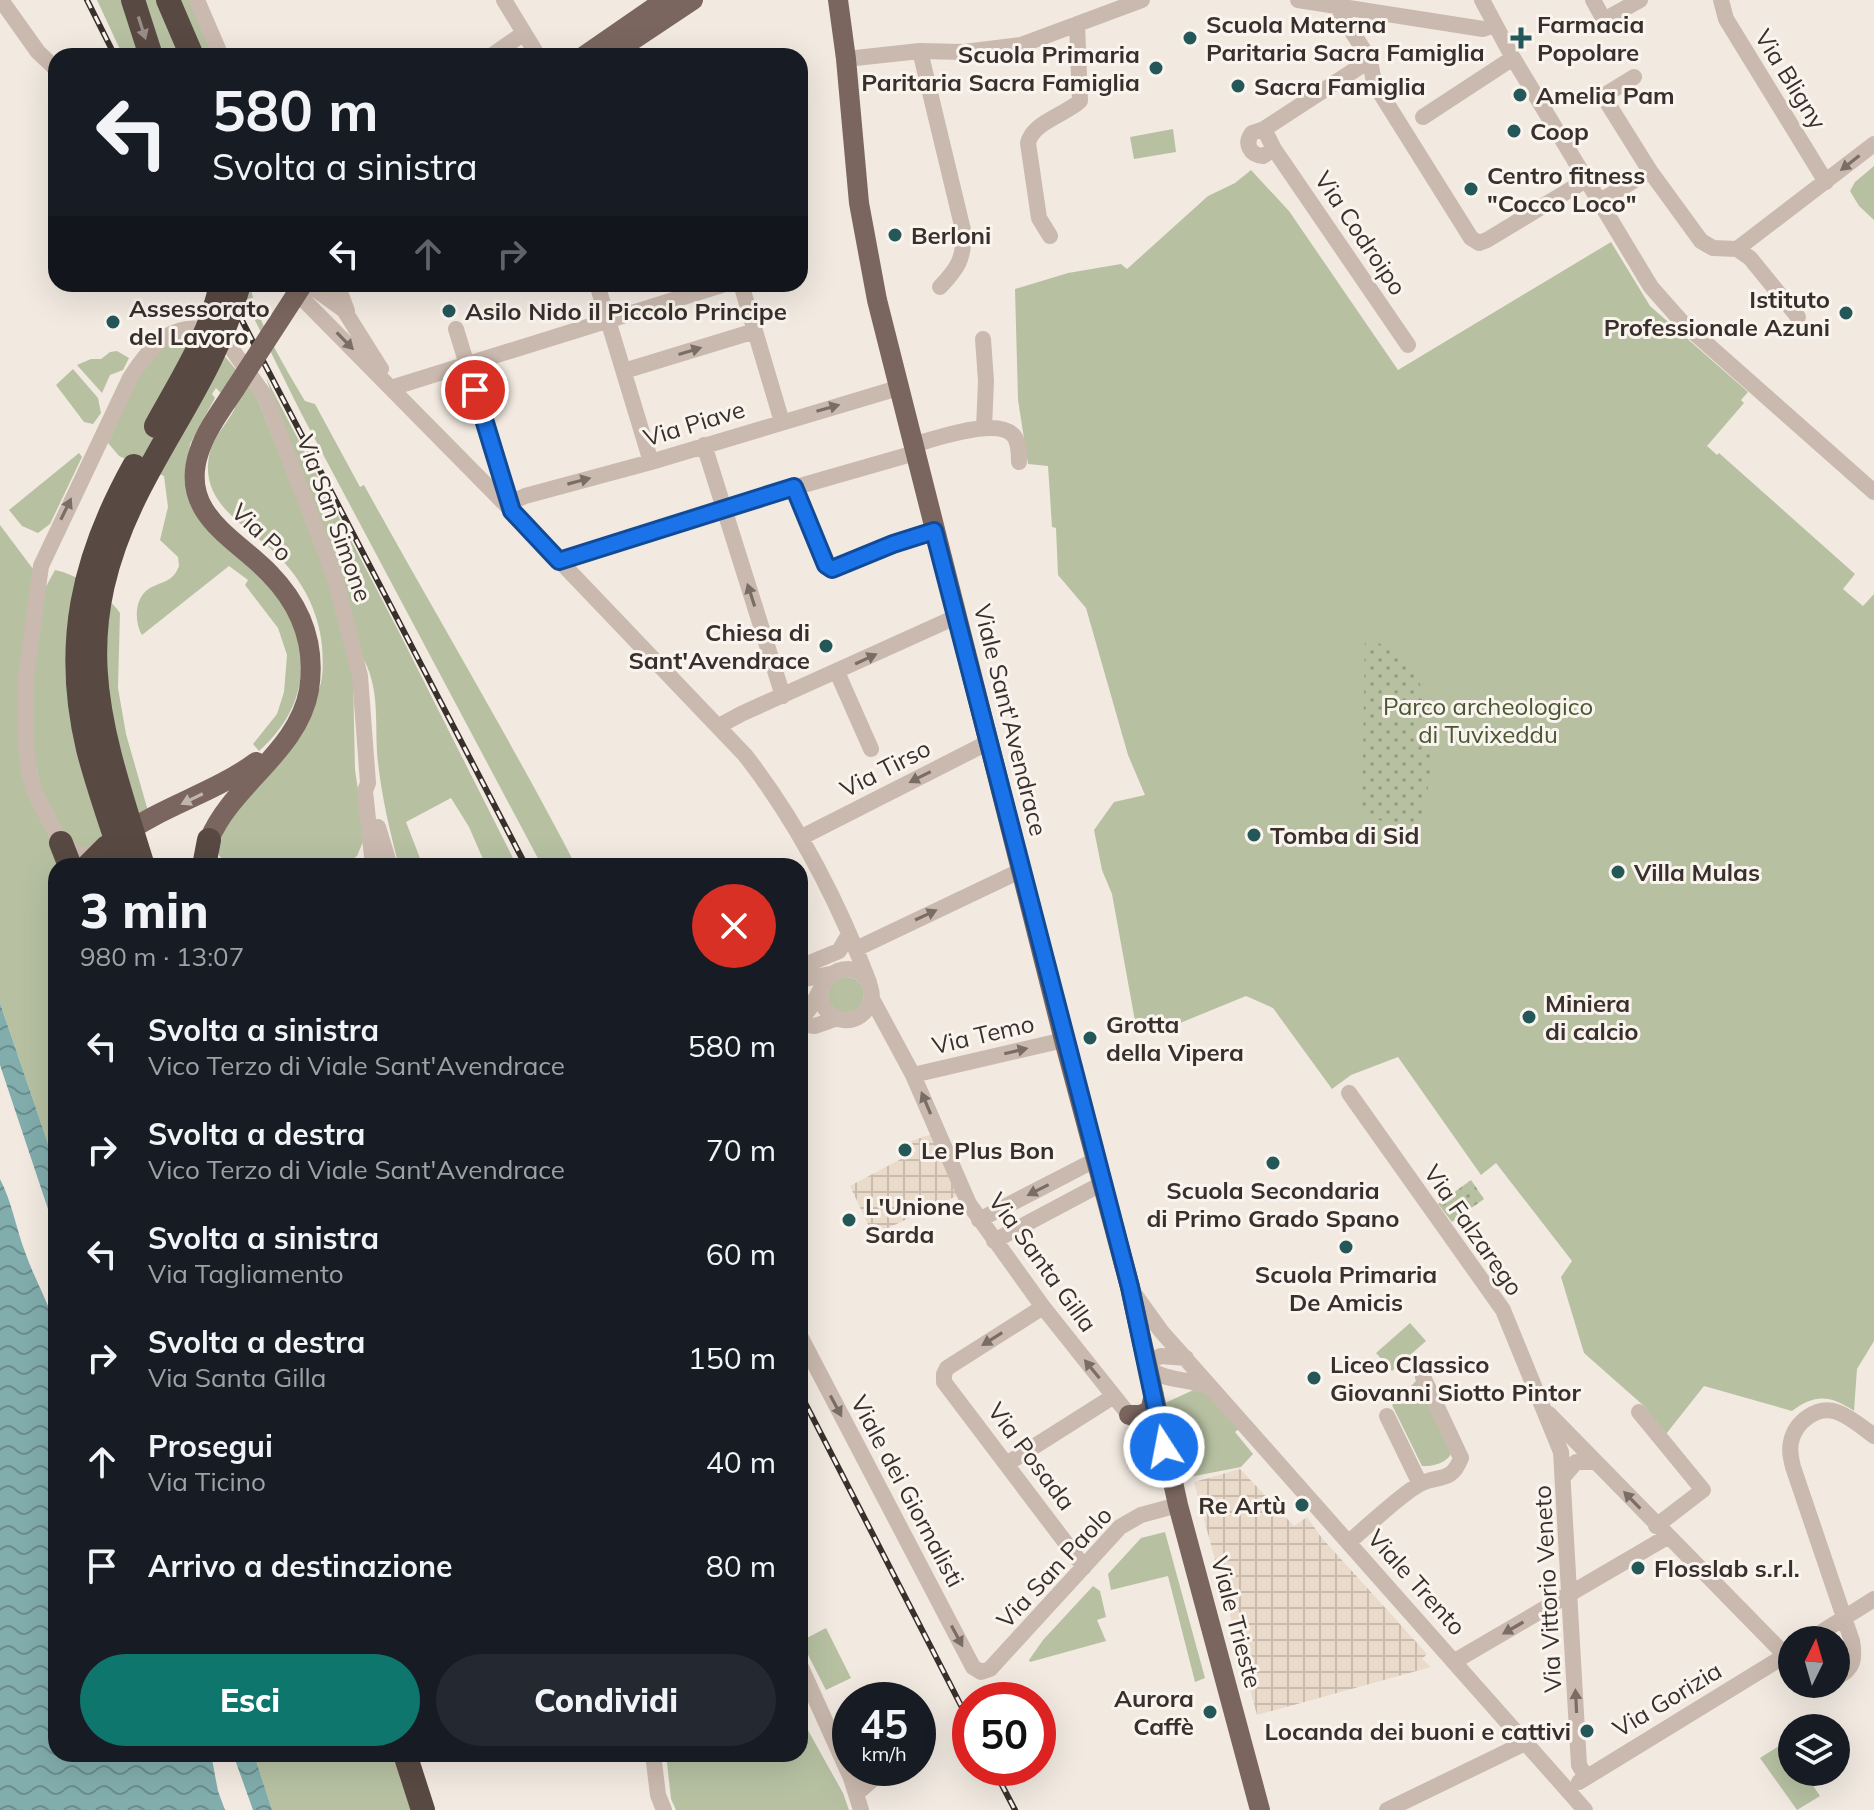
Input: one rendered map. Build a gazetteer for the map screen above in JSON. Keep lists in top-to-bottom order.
{
  "streets": {
    "main road": ["Via Po", "Viale Sant'Avendrace", "Viale Trieste"],
    "street": [
      "Via Bligny",
      "Via Codroipo",
      "Via Piave",
      "Via San Simone",
      "Via Tirso",
      "Via Temo",
      "Via Falzarego",
      "Via Santa Gilla",
      "Via Posada",
      "Viale dei Giornalisti",
      "Via San Paolo",
      "Viale Trento",
      "Via Vittorio Veneto",
      "Via Gorizia"
    ]
  },
  "crossings": [
    ["Via Piave", "Viale Sant'Avendrace"],
    ["Via Piave", "Via Santa Gilla"],
    ["Viale Sant'Avendrace", "Via Tirso"],
    ["Viale Sant'Avendrace", "Via Temo"],
    ["Viale Sant'Avendrace", "Via Santa Gilla"],
    ["Viale Sant'Avendrace", "Viale Trento"],
    ["Viale Sant'Avendrace", "Viale Trieste"],
    ["Via Tirso", "Via Santa Gilla"],
    ["Via Temo", "Via Santa Gilla"],
    ["Via Falzarego", "Via Vittorio Veneto"],
    ["Via Santa Gilla", "Via Posada"],
    ["Via Santa Gilla", "Viale Trieste"],
    ["Via Posada", "Via San Paolo"],
    ["Viale dei Giornalisti", "Via San Paolo"],
    ["Via San Paolo", "Viale Trieste"],
    ["Viale Trento", "Via Gorizia"],
    ["Via Vittorio Veneto", "Via Gorizia"]
  ],
  "one_way": ["Viale dei Giornalisti", "Via Vittorio Veneto"],
  "parks": ["Parco archeologico di Tuvixeddu"],
  "places": {
    "other": [
      "Scuola Materna Paritaria Sacra Famiglia",
      "Scuola Primaria Paritaria Sacra Famiglia",
      "Sacra Famiglia",
      "Amelia Pam",
      "Coop",
      "Centro fitness \"Cocco Loco\"",
      "Berloni",
      "Asilo Nido il Piccolo Principe",
      "Istituto Professionale Azuni",
      "Assessorato del Lavoro",
      "Chiesa di Sant'Avendrace",
      "Tomba di Sid",
      "Villa Mulas",
      "Miniera di calcio",
      "Grotta della Vipera",
      "Le Plus Bon",
      "Scuola Secondaria di Primo Grado Spano",
      "L'Unione Sarda",
      "Scuola Primaria De Amicis",
      "Liceo Classico Giovanni Siotto Pintor",
      "Re Artù",
      "Flosslab s.r.l.",
      "Aurora Caffè",
      "Locanda dei buoni e cattivi"
    ],
    "health": ["Farmacia Popolare"]
  },
  "north": "top",
  "page": {
    "turn": ["580 m", "Svolta a sinistra"],
    "heading": ["3 min", "980 m · 13:07"],
    "list": [
      {
        "name": "Svolta a sinistra",
        "note": "Vico Terzo di Viale Sant'Avendrace",
        "value": "580 m"
      },
      {
        "name": "Svolta a destra",
        "note": "Vico Terzo di Viale Sant'Avendrace",
        "value": "70 m"
      },
      {
        "name": "Svolta a sinistra",
        "note": "Via Tagliamento",
        "value": "60 m"
      },
      {
        "name": "Svolta a destra",
        "note": "Via Santa Gilla",
        "value": "150 m"
      },
      {
        "name": "Prosegui",
        "note": "Via Ticino",
        "value": "40 m"
      },
      {
        "name": "Arrivo a destinazione",
        "value": "80 m"
      }
    ],
    "buttons": ["Esci", "Condividi"],
    "speed": "45 km/h",
    "limit": "50"
  }
}
